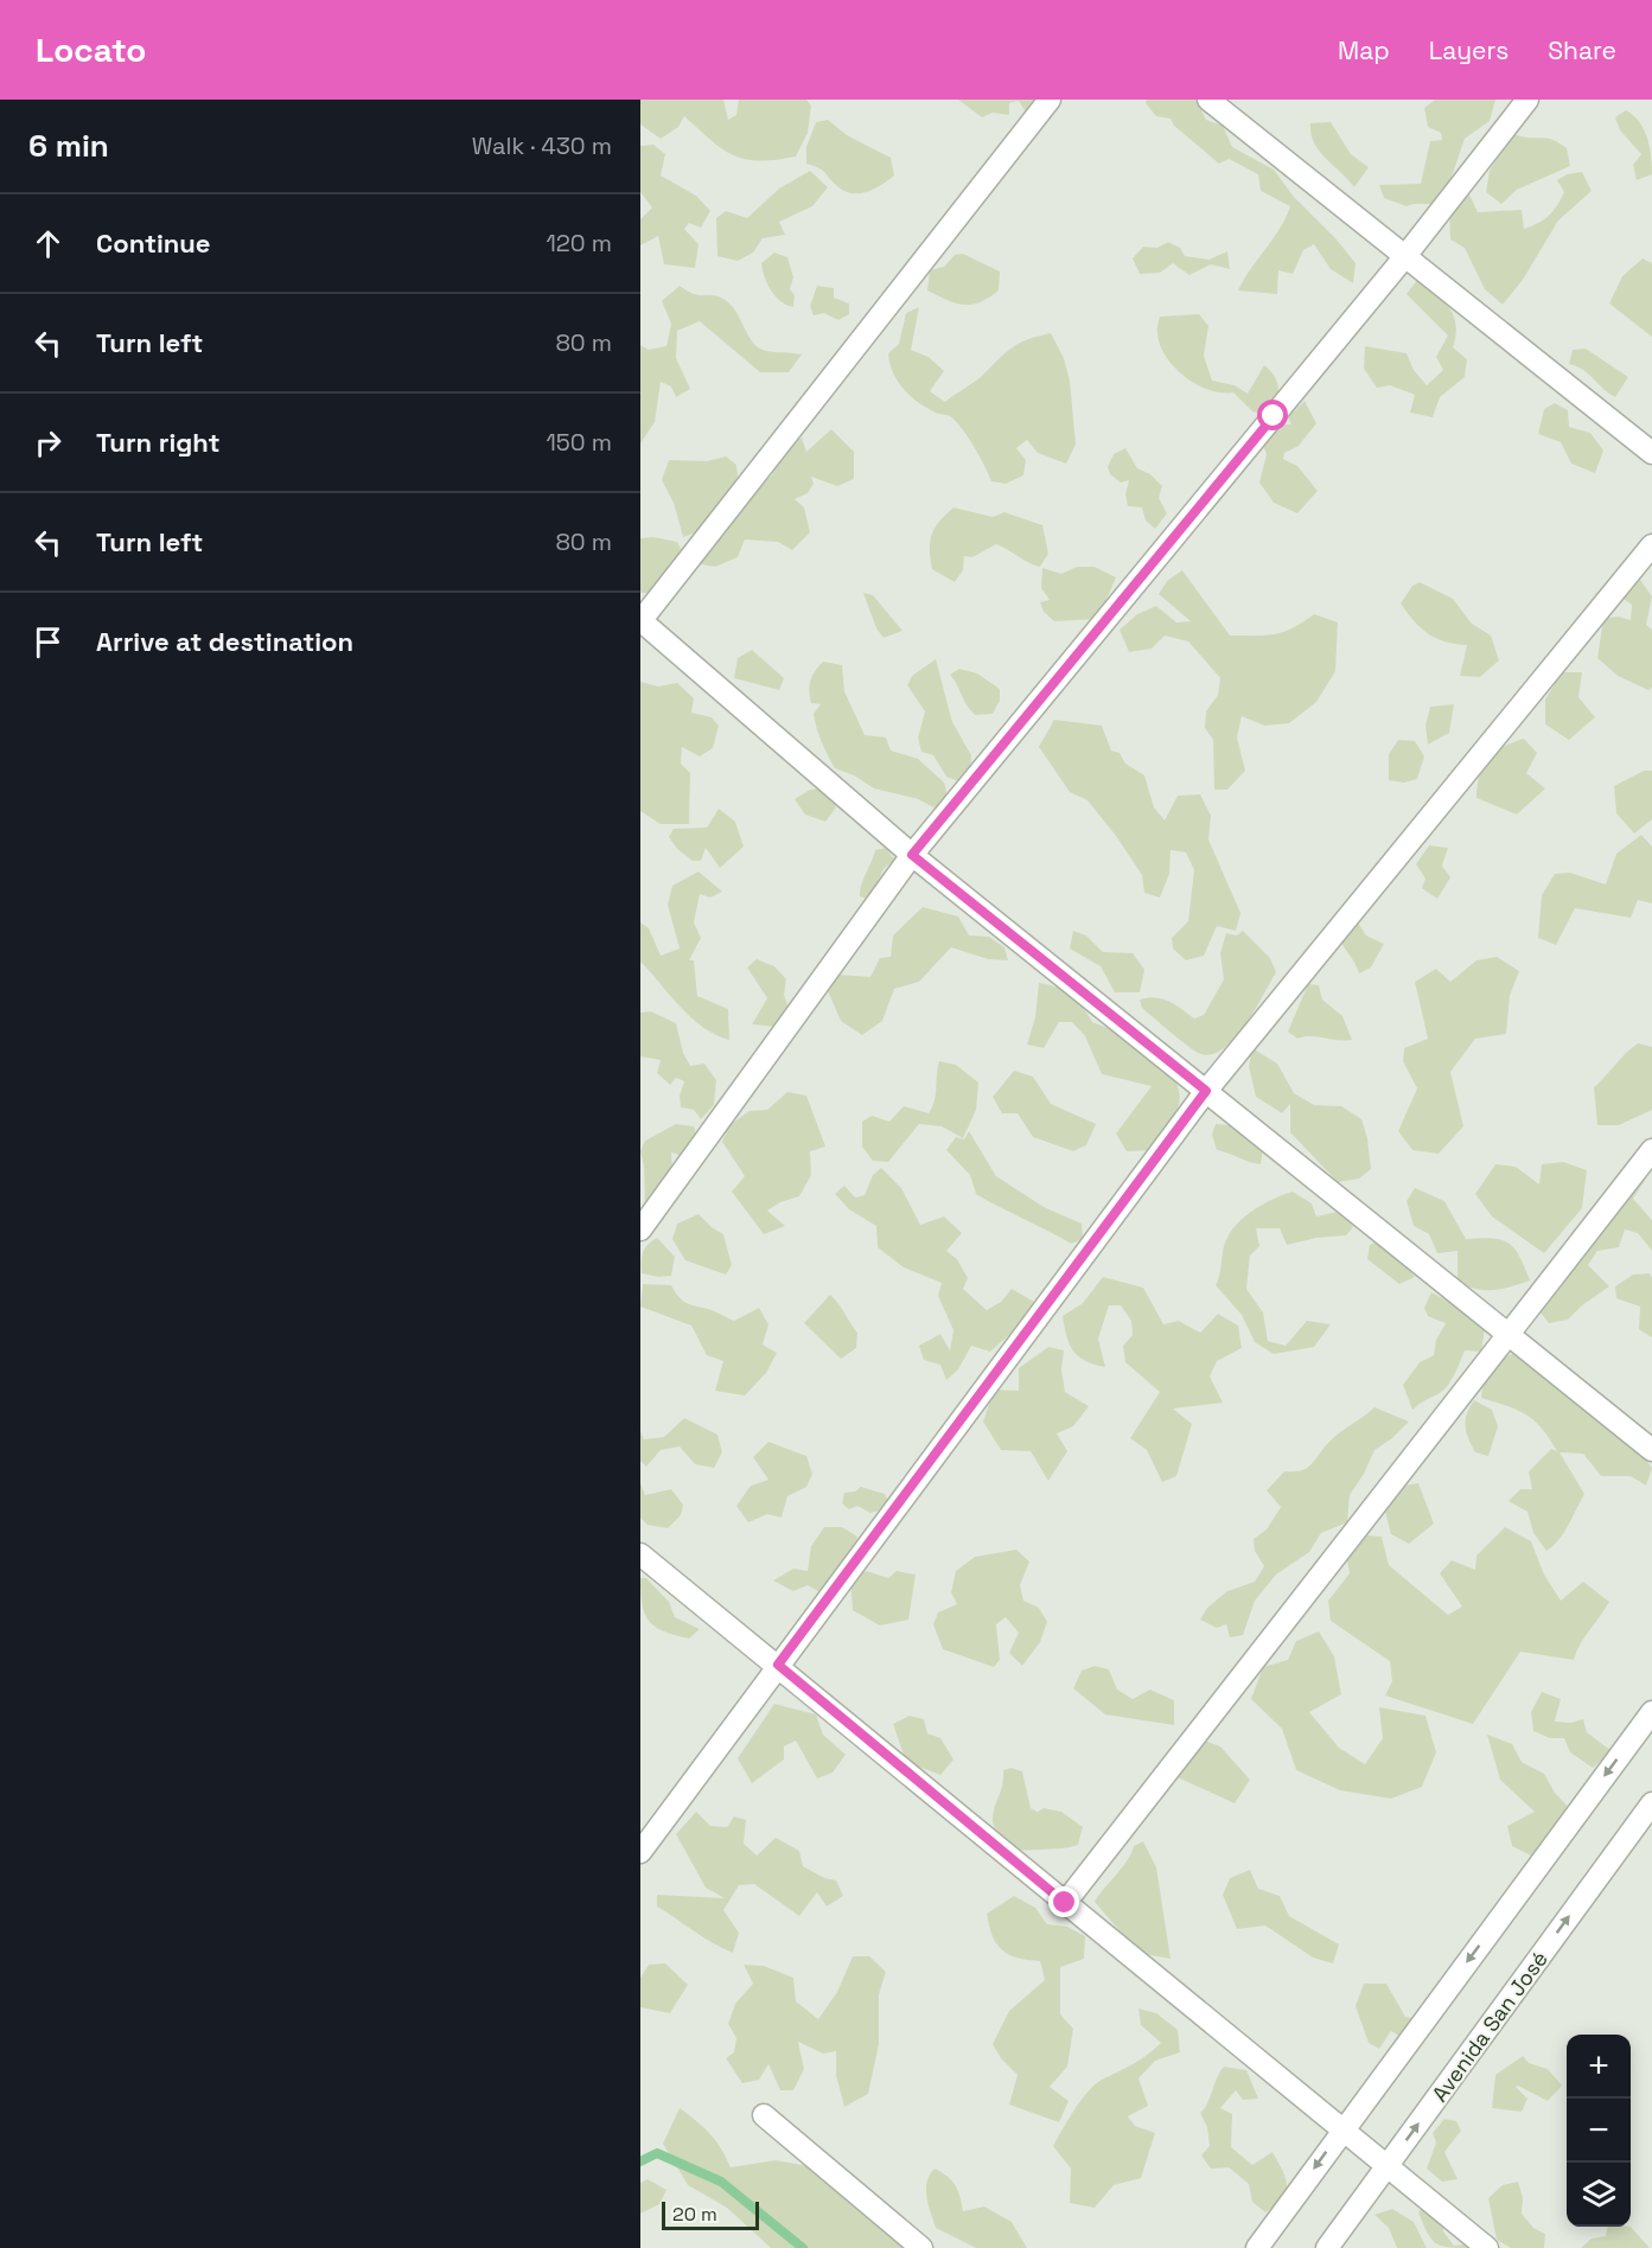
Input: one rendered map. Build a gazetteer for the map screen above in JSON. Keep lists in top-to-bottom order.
{
  "streets": {
    "street": ["Avenida San José"]
  },
  "scale_bar": "20 m",
  "page": {
    "header": "Locato",
    "nav": ["Map", "Layers", "Share"],
    "heading": ["6 min", "Walk · 430 m"],
    "list": [
      ["Continue", "120 m"],
      ["Turn left", "80 m"],
      ["Turn right", "150 m"],
      ["Turn left", "80 m"],
      "Arrive at destination"
    ],
    "map_buttons": ["+", "−"],
    "scale": "20 m"
  }
}
